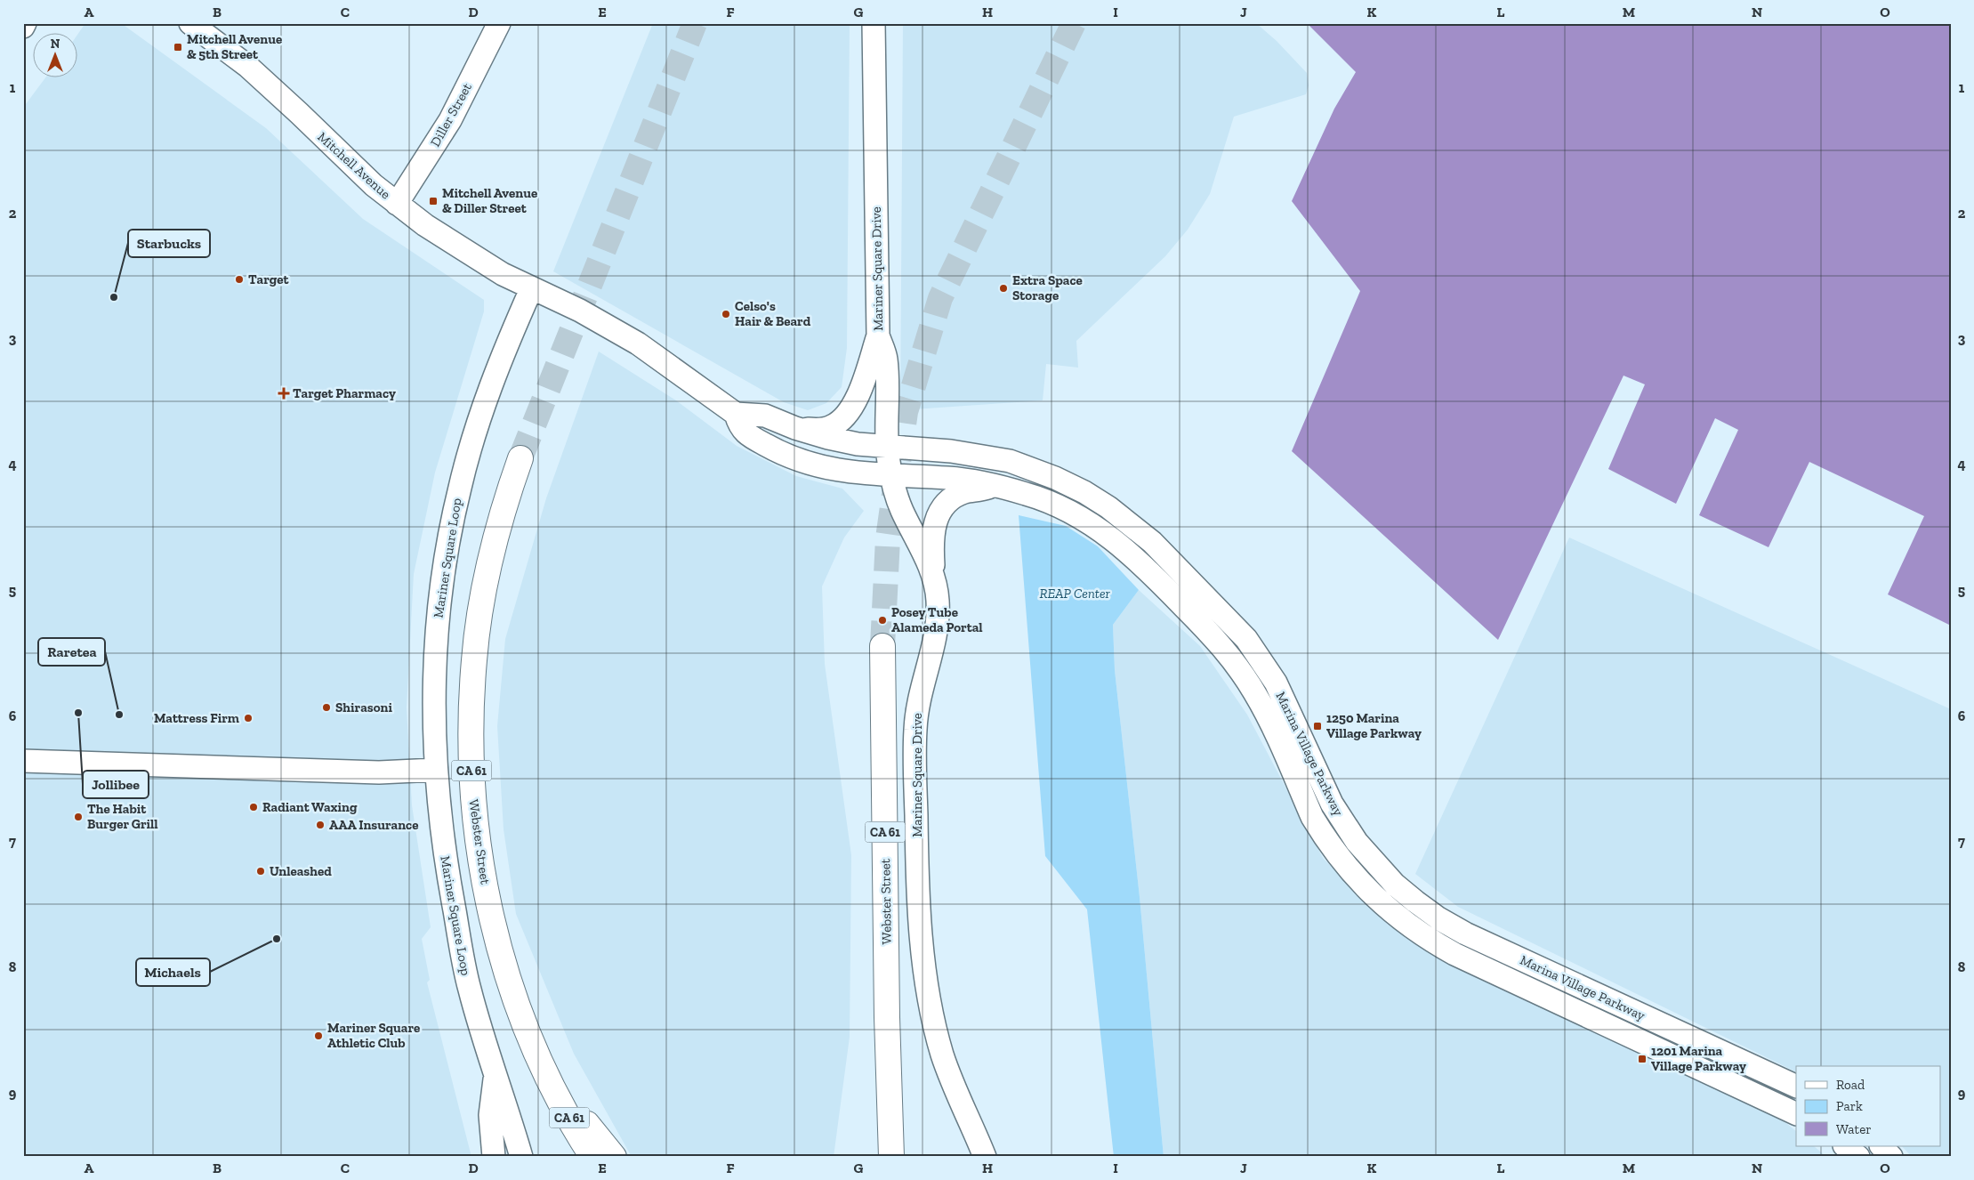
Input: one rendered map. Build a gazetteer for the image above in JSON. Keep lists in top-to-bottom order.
{
  "streets": {
    "main road": ["CA 61", "Webster Street"],
    "street": [
      "Diller Street",
      "Mitchell Avenue",
      "Mariner Square Drive",
      "Mariner Square Loop",
      "Marina Village Parkway"
    ]
  },
  "crossings": [
    ["Diller Street", "Mitchell Avenue"],
    ["Mitchell Avenue", "Mariner Square Loop"],
    ["Mariner Square Drive", "Marina Village Parkway"]
  ],
  "parks": ["REAP Center"],
  "places": {
    "transit": [
      "Mitchell Avenue & 5th Street",
      "Mitchell Avenue & Diller Street",
      "1250 Marina Village Parkway",
      "1201 Marina Village Parkway"
    ],
    "other": [
      "Target",
      "Extra Space Storage",
      "Starbucks",
      "Celso's Hair & Beard",
      "Posey Tube Alameda Portal",
      "Shirasoni",
      "Jollibee",
      "Raretea",
      "Mattress Firm",
      "Radiant Waxing",
      "The Habit Burger Grill",
      "AAA Insurance",
      "Unleashed",
      "Michaels",
      "Mariner Square Athletic Club"
    ],
    "health": ["Target Pharmacy"]
  },
  "legend": ["Road", "Park", "Water"],
  "north": "top",
  "grid": {
    "columns": [
      "A",
      "B",
      "C",
      "D",
      "E",
      "F",
      "G",
      "H",
      "I",
      "J",
      "K",
      "L",
      "M",
      "N",
      "O"
    ],
    "rows": [
      "1",
      "2",
      "3",
      "4",
      "5",
      "6",
      "7",
      "8",
      "9"
    ]
  }
}
